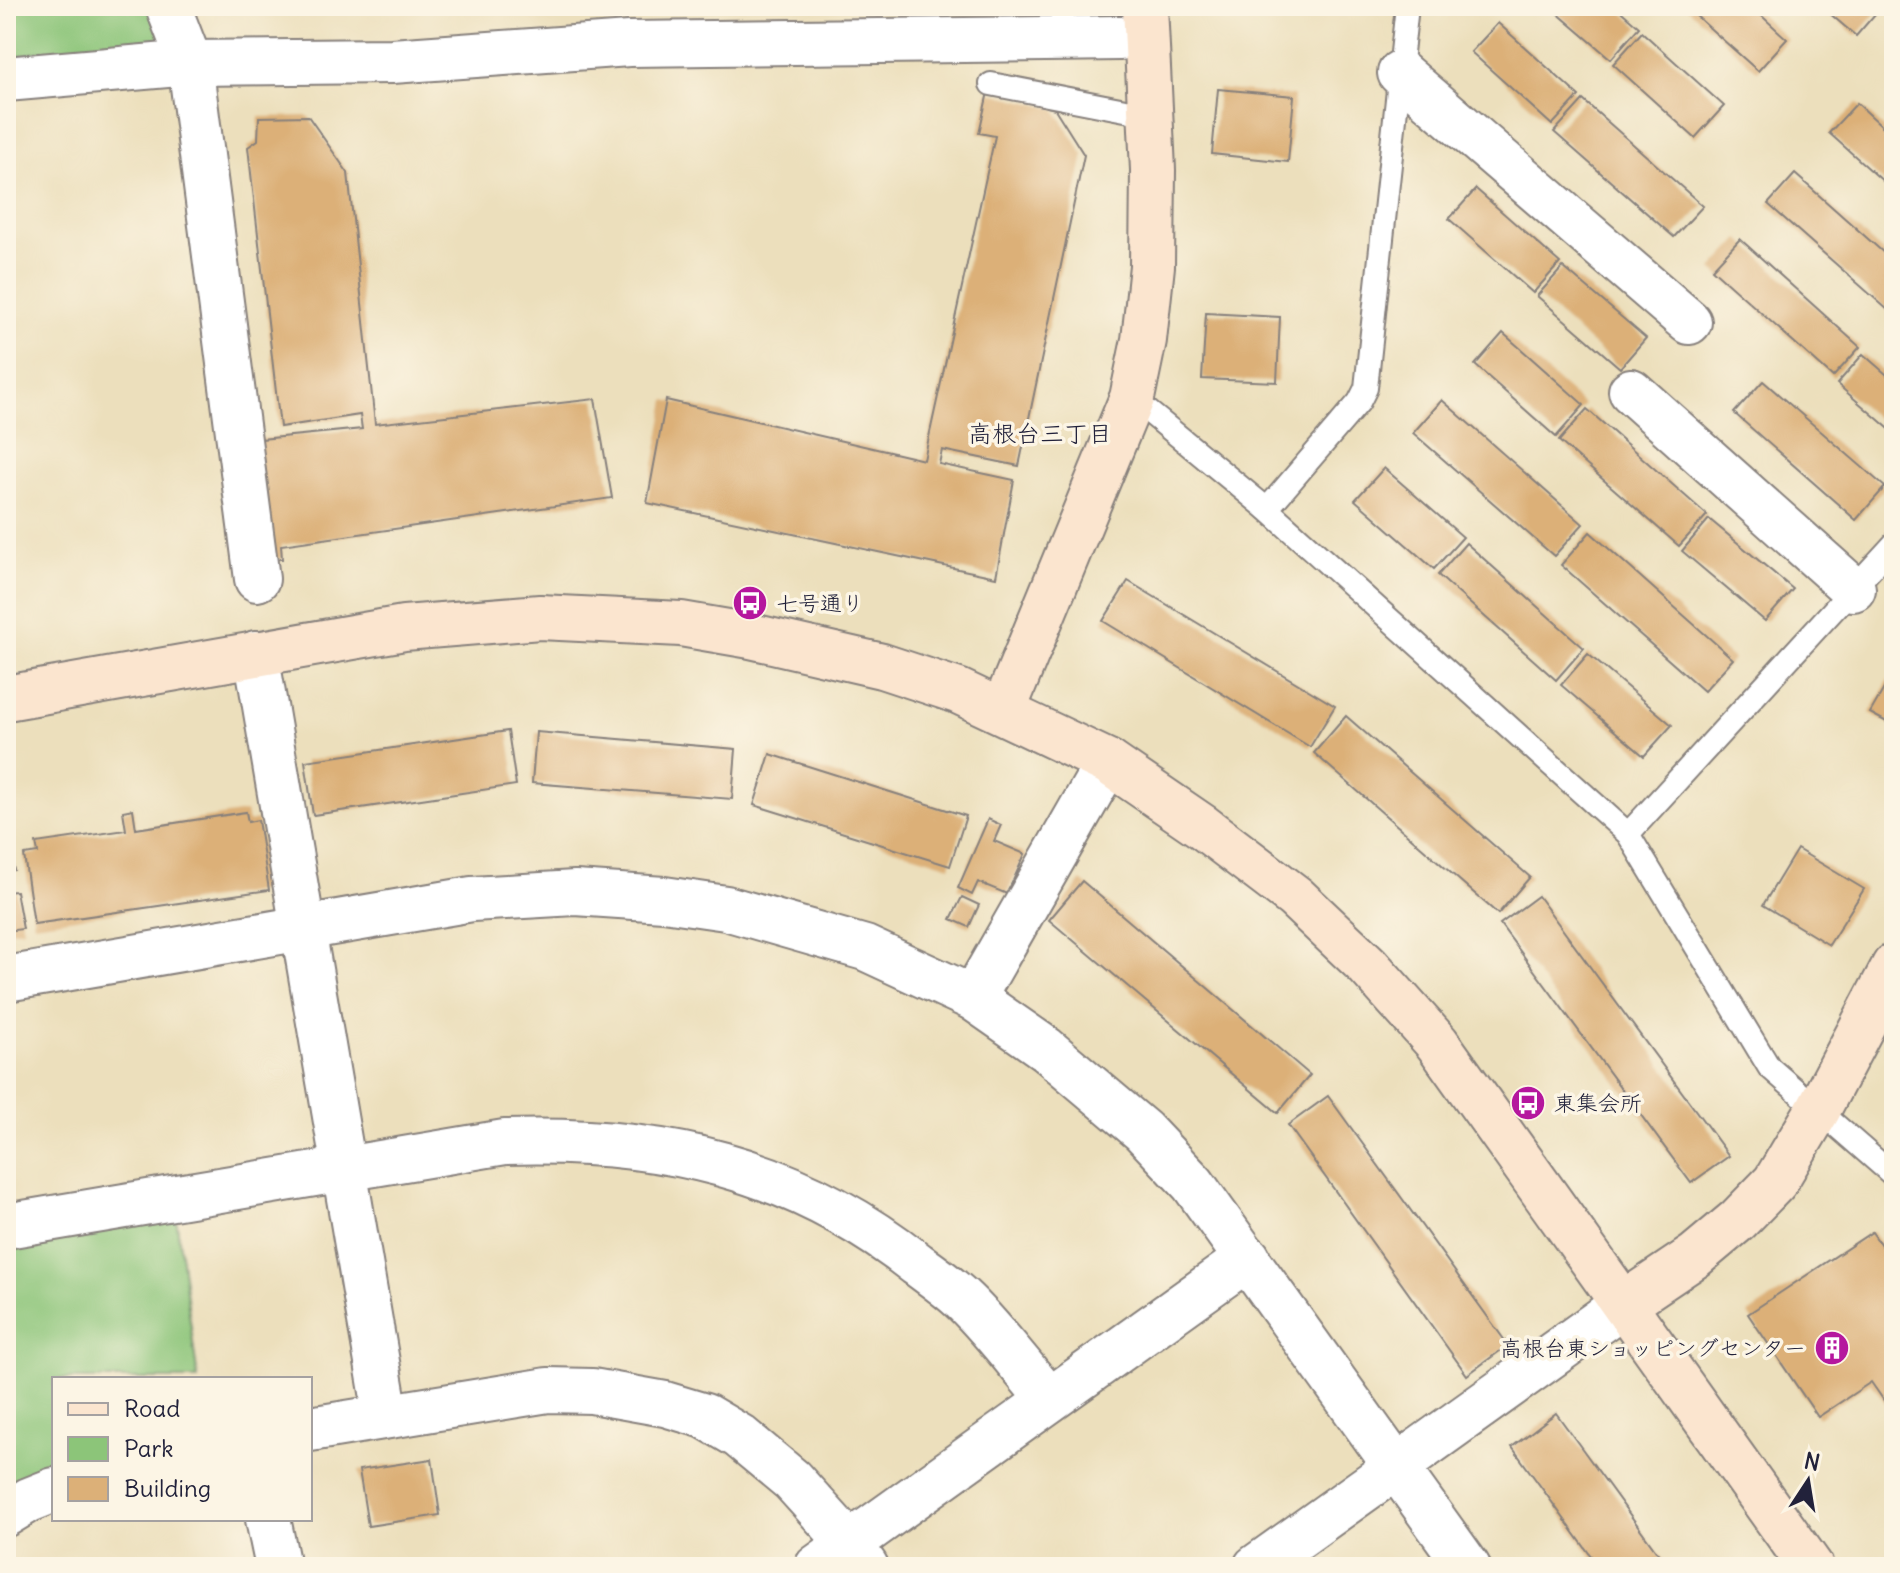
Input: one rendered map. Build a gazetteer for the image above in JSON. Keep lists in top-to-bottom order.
{
  "districts": ["高根台三丁目"],
  "places": {
    "bus stop": ["七号通り", "東集会所"],
    "building": ["高根台東ショッピングセンター"]
  },
  "legend": ["Road", "Park", "Building"],
  "north": "top"
}
